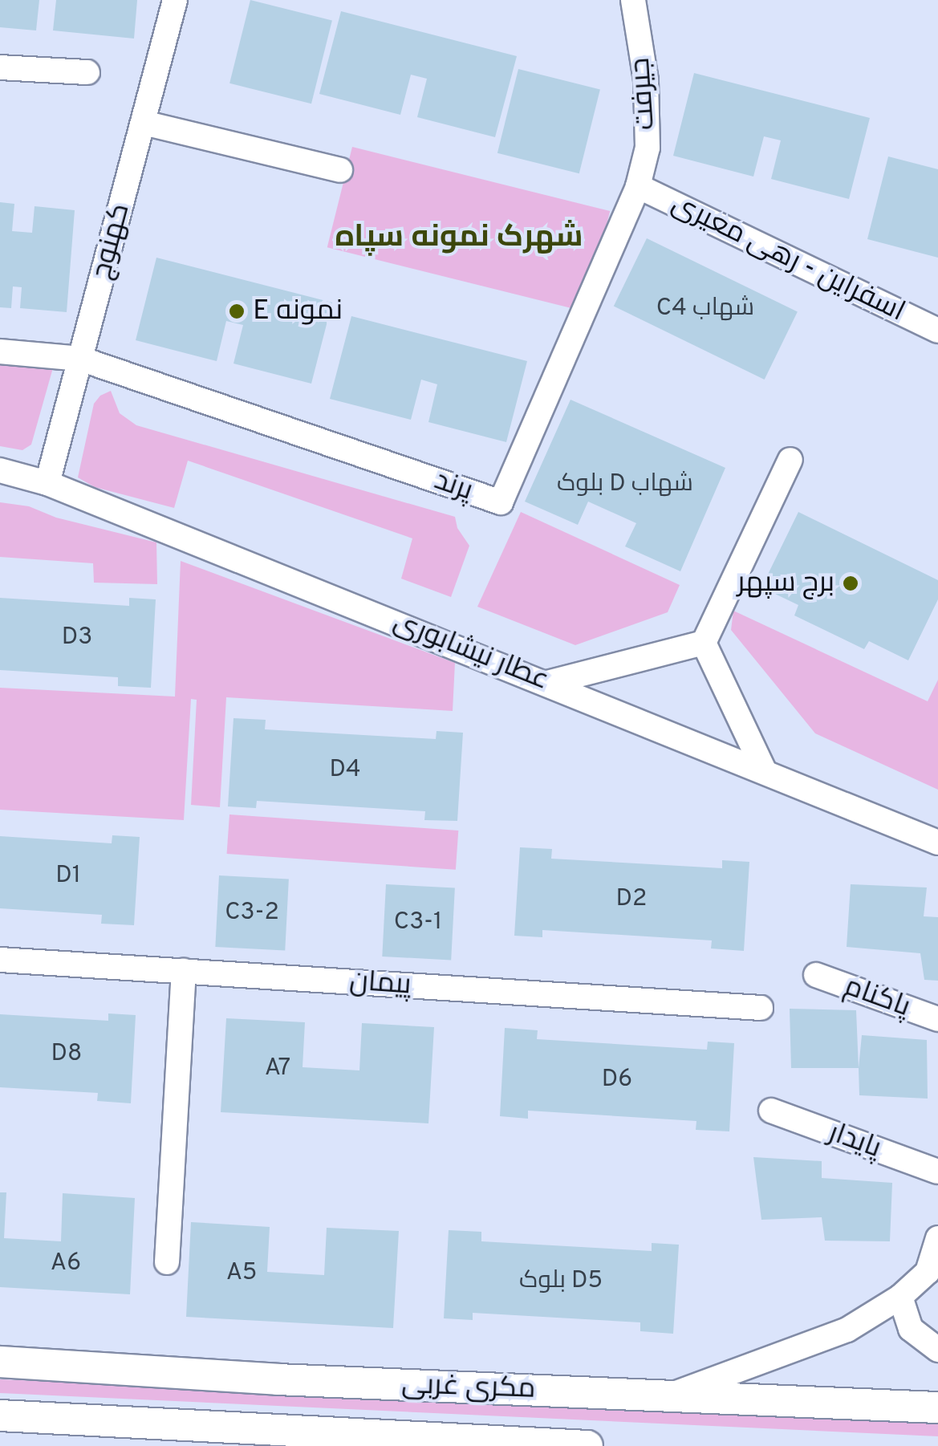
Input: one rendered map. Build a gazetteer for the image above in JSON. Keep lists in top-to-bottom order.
{
  "streets": {
    "street": [
      "جیرفت",
      "كهنوج",
      "اسفراين - رهی معیری",
      "پرند",
      "عطار نیشابوری",
      "پیمان",
      "پاکنام",
      "پایدار",
      "مکری غربی"
    ]
  },
  "crossings": [
    ["جیرفت", "اسفراين - رهی معیری"],
    ["جیرفت", "پرند"],
    ["كهنوج", "پرند"],
    ["كهنوج", "عطار نیشابوری"],
    ["اسفراين - رهی معیری", "پرند"]
  ],
  "districts": ["شهرک نمونه سپاه"],
  "places": ["E نمونه", "برج سپهر"],
  "house_numbers": [
    "C4 شهاب",
    "بلوک D شهاب",
    "D3",
    "D4",
    "D1",
    "D2",
    "C3-2",
    "C3-1",
    "D8",
    "A7",
    "D6",
    "A6",
    "A5",
    "بلوک D5"
  ]
}
